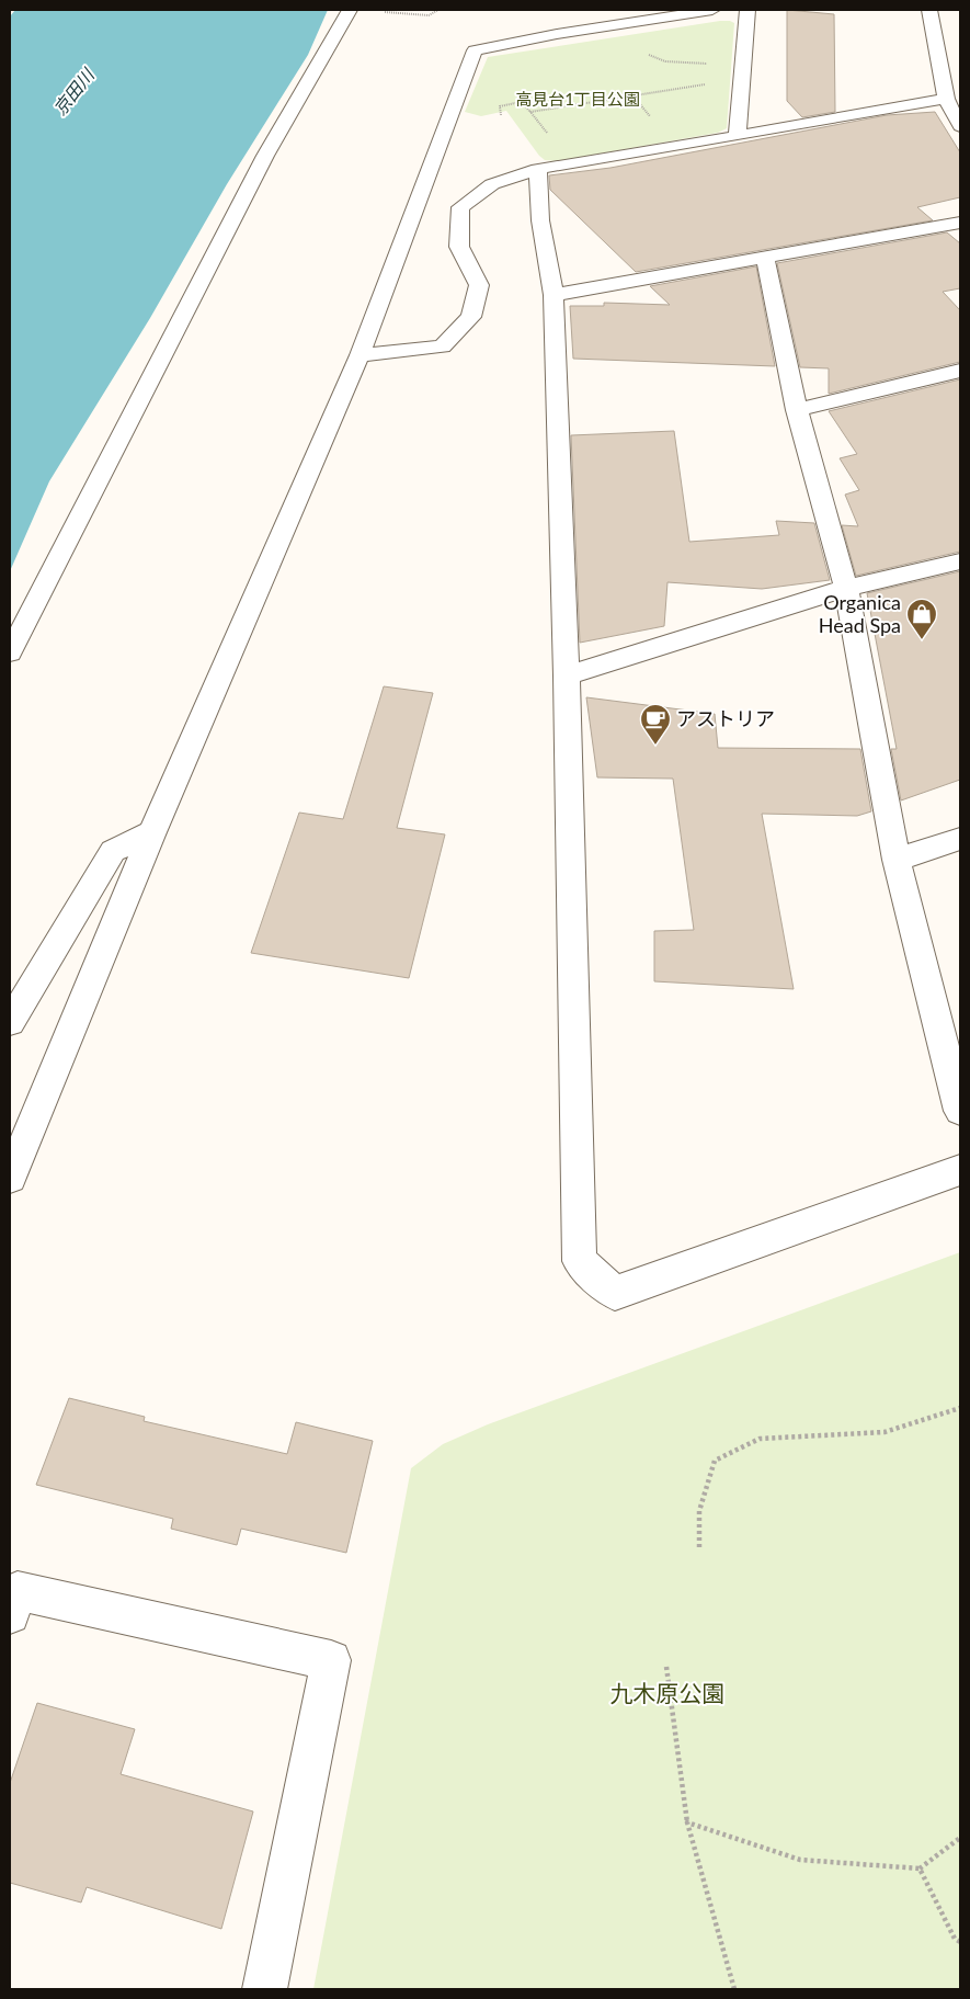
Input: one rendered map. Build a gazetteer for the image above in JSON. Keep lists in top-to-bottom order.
{
  "water": ["京田川"],
  "parks": ["高見台1丁目公園", "九木原公園"],
  "places": {
    "shop": ["Organica Head Spa"],
    "cafe": ["アストリア"]
  }
}
